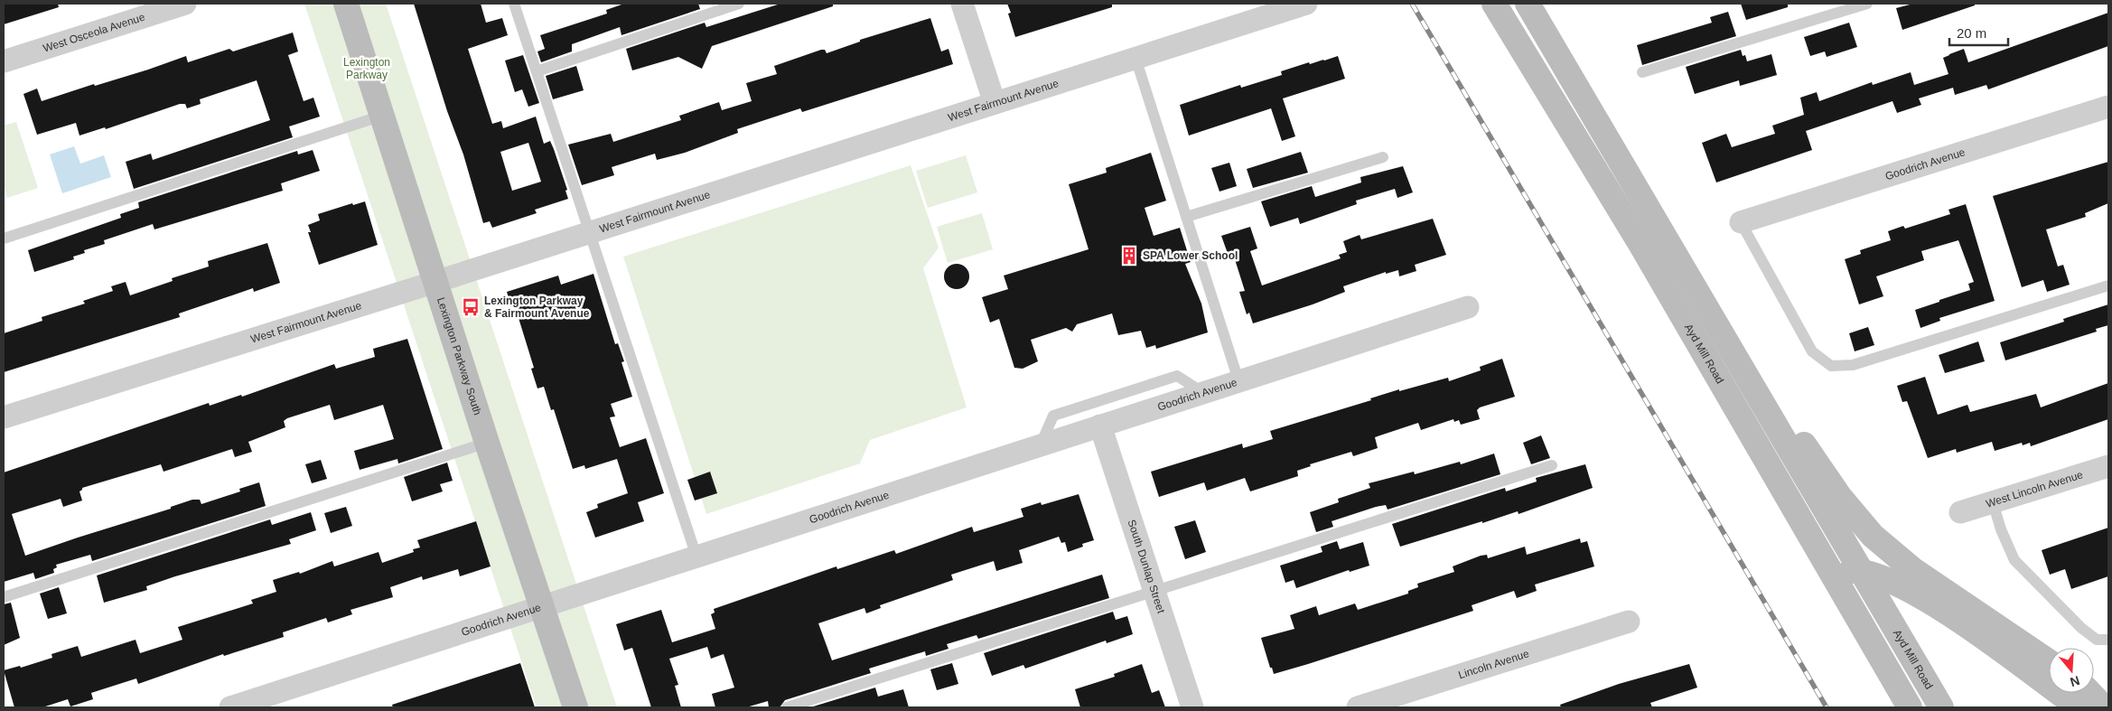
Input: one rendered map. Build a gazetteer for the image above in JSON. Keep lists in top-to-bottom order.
{
  "streets": {
    "main road": ["Ayd Mill Road", "Lexington Parkway South"],
    "street": [
      "West Osceola Avenue",
      "West Fairmount Avenue",
      "Goodrich Avenue",
      "West Lincoln Avenue",
      "South Dunlap Street",
      "Lincoln Avenue"
    ]
  },
  "crossings": [
    ["West Fairmount Avenue", "Lexington Parkway South"],
    ["Goodrich Avenue", "Lexington Parkway South"],
    ["Goodrich Avenue", "South Dunlap Street"]
  ],
  "parks": ["Lexington Parkway"],
  "places": {
    "building": ["SPA Lower School"],
    "bus stop": ["Lexington Parkway & Fairmount Avenue"]
  },
  "scale_bar": "20 m",
  "north": "bottom"
}
